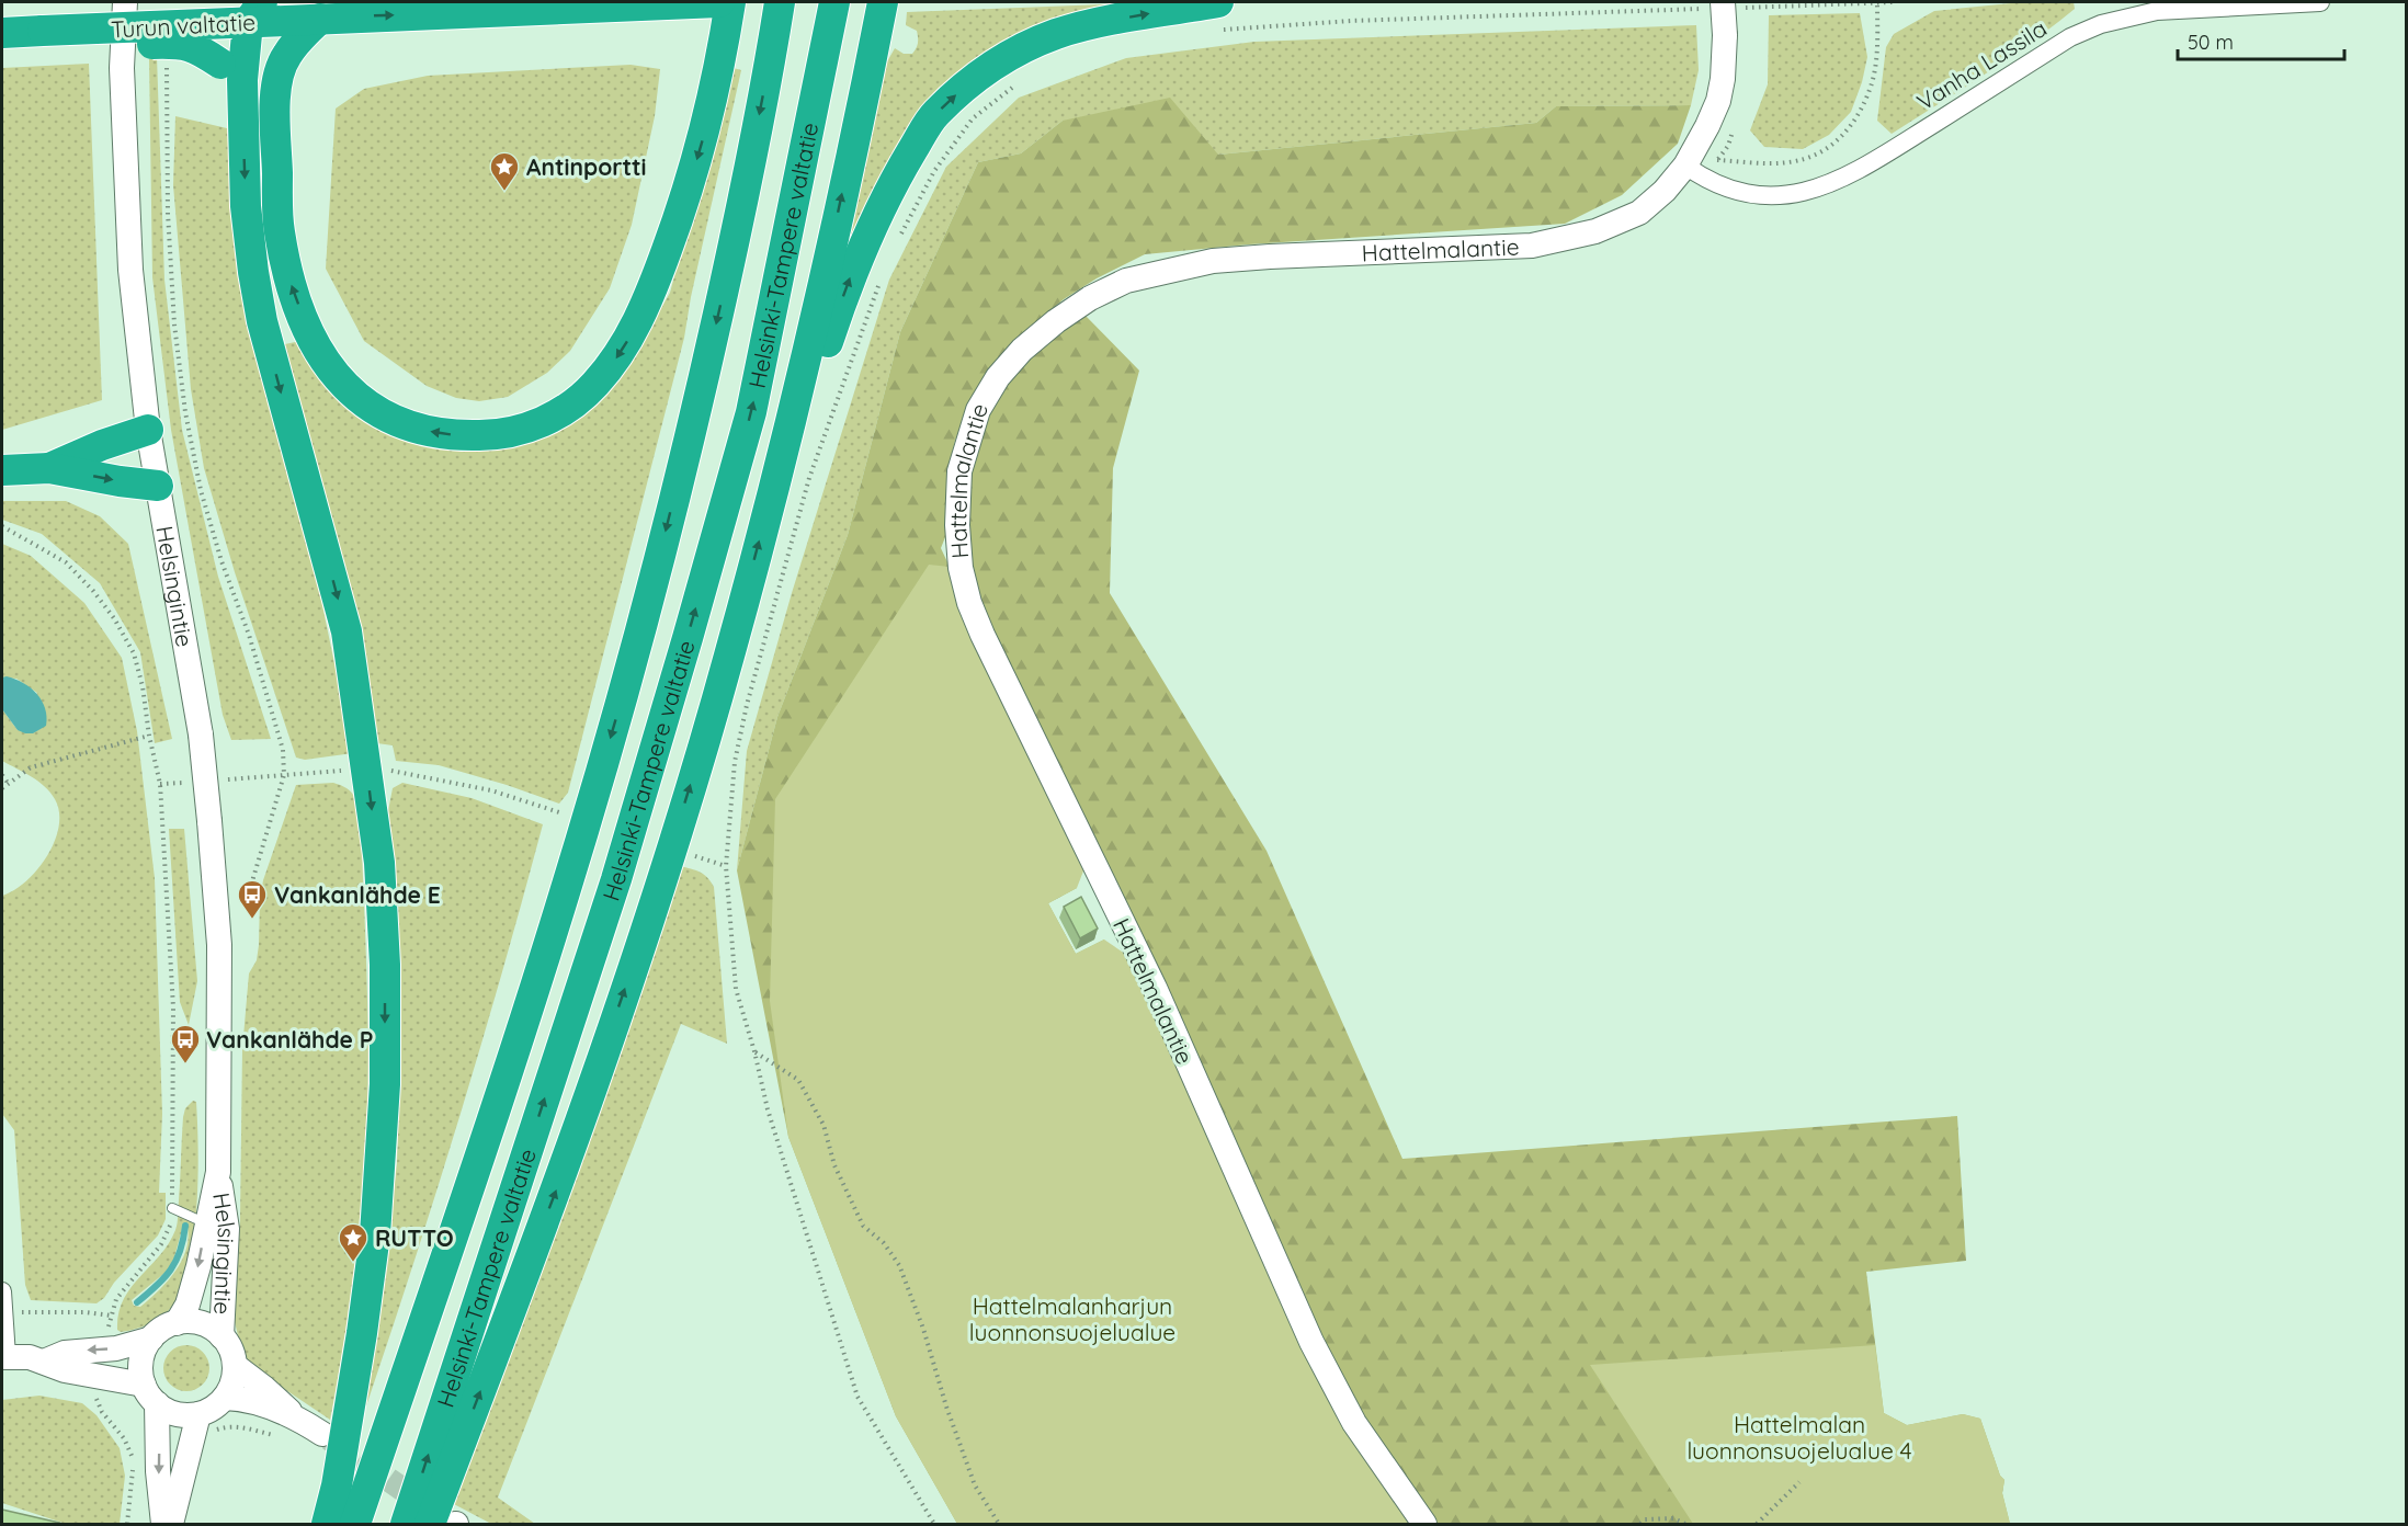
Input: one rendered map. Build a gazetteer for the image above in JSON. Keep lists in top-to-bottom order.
{
  "streets": {
    "highway": ["Turun valtatie", "Helsinki-Tampere valtatie"],
    "street": ["Vanha Lassila", "Hattelmalantie", "Helsingintie"]
  },
  "crossings": [
    ["Vanha Lassila", "Hattelmalantie"]
  ],
  "one_way": ["Turun valtatie"],
  "parks": ["Hattelmalanharjun luonnonsuojelualue", "Hattelmalan luonnonsuojelualue 4"],
  "places": {
    "place": ["Antinportti", "RUTTO"],
    "bus stop": ["Vankanlähde E", "Vankanlähde P"]
  },
  "scale_bar": "50 m"
}
